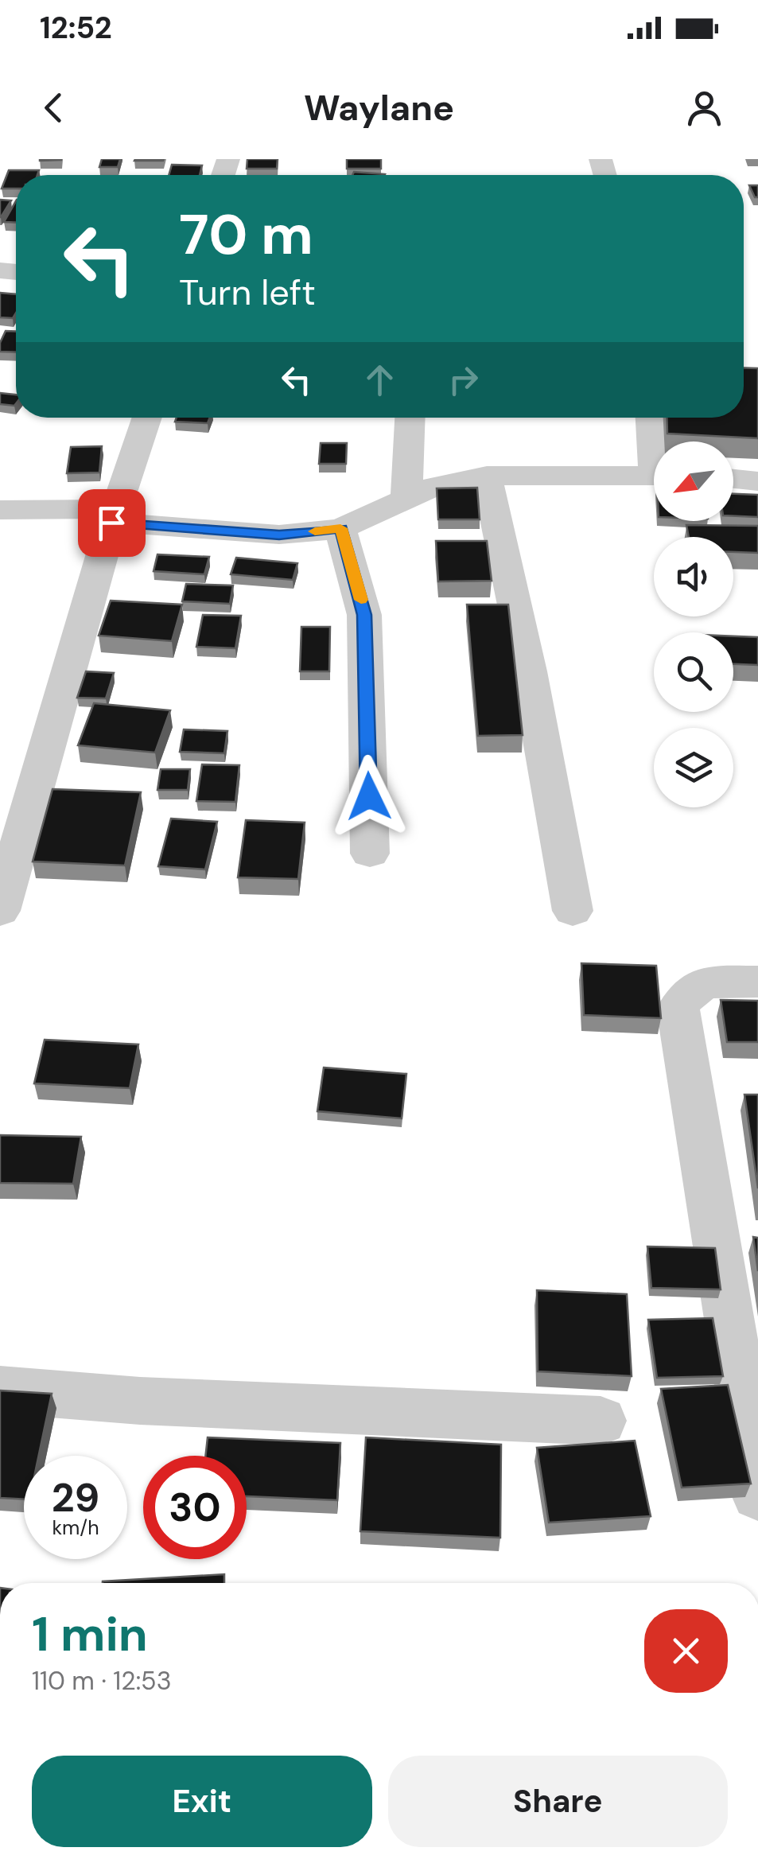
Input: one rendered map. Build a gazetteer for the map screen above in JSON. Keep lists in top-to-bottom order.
{
  "north": "bottom left",
  "page": {
    "status": "12:52",
    "header": "Waylane",
    "turn": ["70 m", "Turn left"],
    "speed": "29 km/h",
    "limit": "30",
    "heading": ["1 min", "110 m · 12:53"],
    "buttons": ["Exit", "Share"]
  }
}
